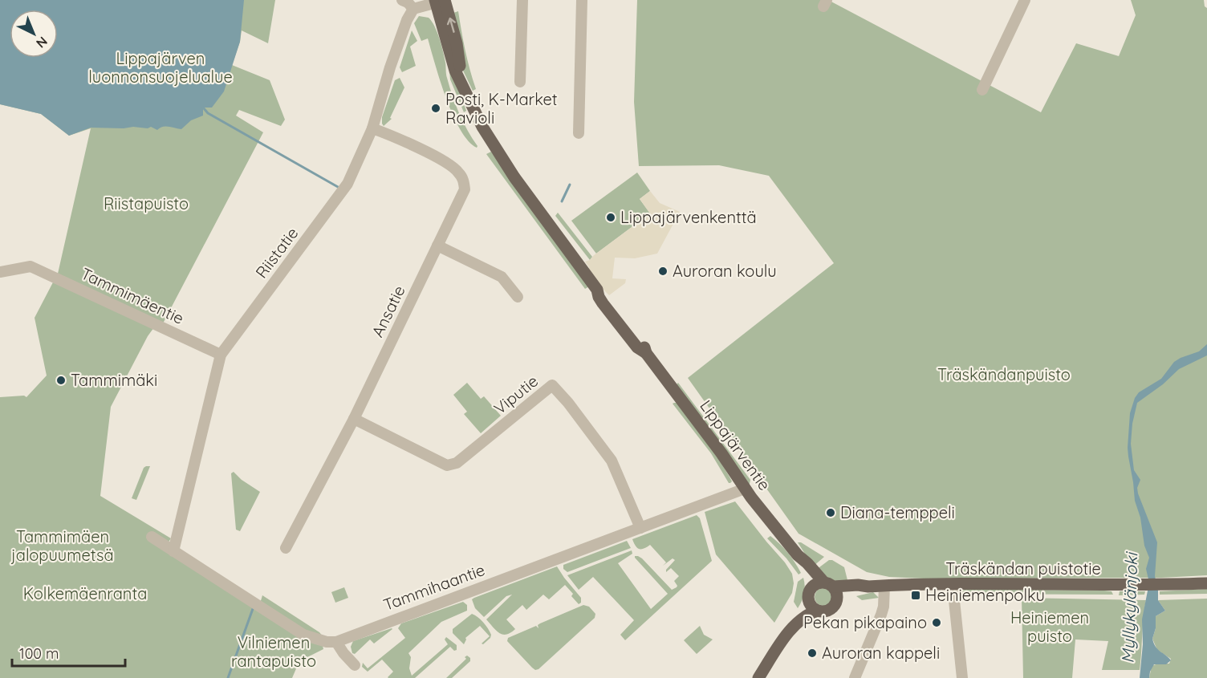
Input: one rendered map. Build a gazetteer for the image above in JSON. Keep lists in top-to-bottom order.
{
  "streets": {
    "main road": ["Lippajärventie", "Träskändan puistotie"],
    "street": [
      "Riistatie",
      "Tammimäentie",
      "Ansatie",
      "Viputie",
      "Tammihaantie"
    ]
  },
  "crossings": [
    ["Riistatie", "Tammimäentie"],
    ["Riistatie", "Ansatie"],
    ["Ansatie", "Viputie"],
    ["Viputie", "Tammihaantie"],
    ["Lippajärventie", "Träskändan puistotie"],
    ["Lippajärventie", "Tammihaantie"]
  ],
  "water": ["Myllykylänjoki"],
  "parks": [
    "Lippajärven luonnonsuojelualue",
    "Riistapuisto",
    "Träskändanpuisto",
    "Tammimäen jalopuumetsä",
    "Kolkemäenranta",
    "Heiniemen puisto",
    "Vilniemen rantapuisto"
  ],
  "places": {
    "other": [
      "Posti, K-Market Ravioli",
      "Lippajärvenkenttä",
      "Auroran koulu",
      "Tammimäki",
      "Diana-temppeli",
      "Pekan pikapaino",
      "Auroran kappeli"
    ],
    "transit": ["Heiniemenpolku"]
  },
  "scale_bar": "100 m",
  "north": "bottom right"
}
